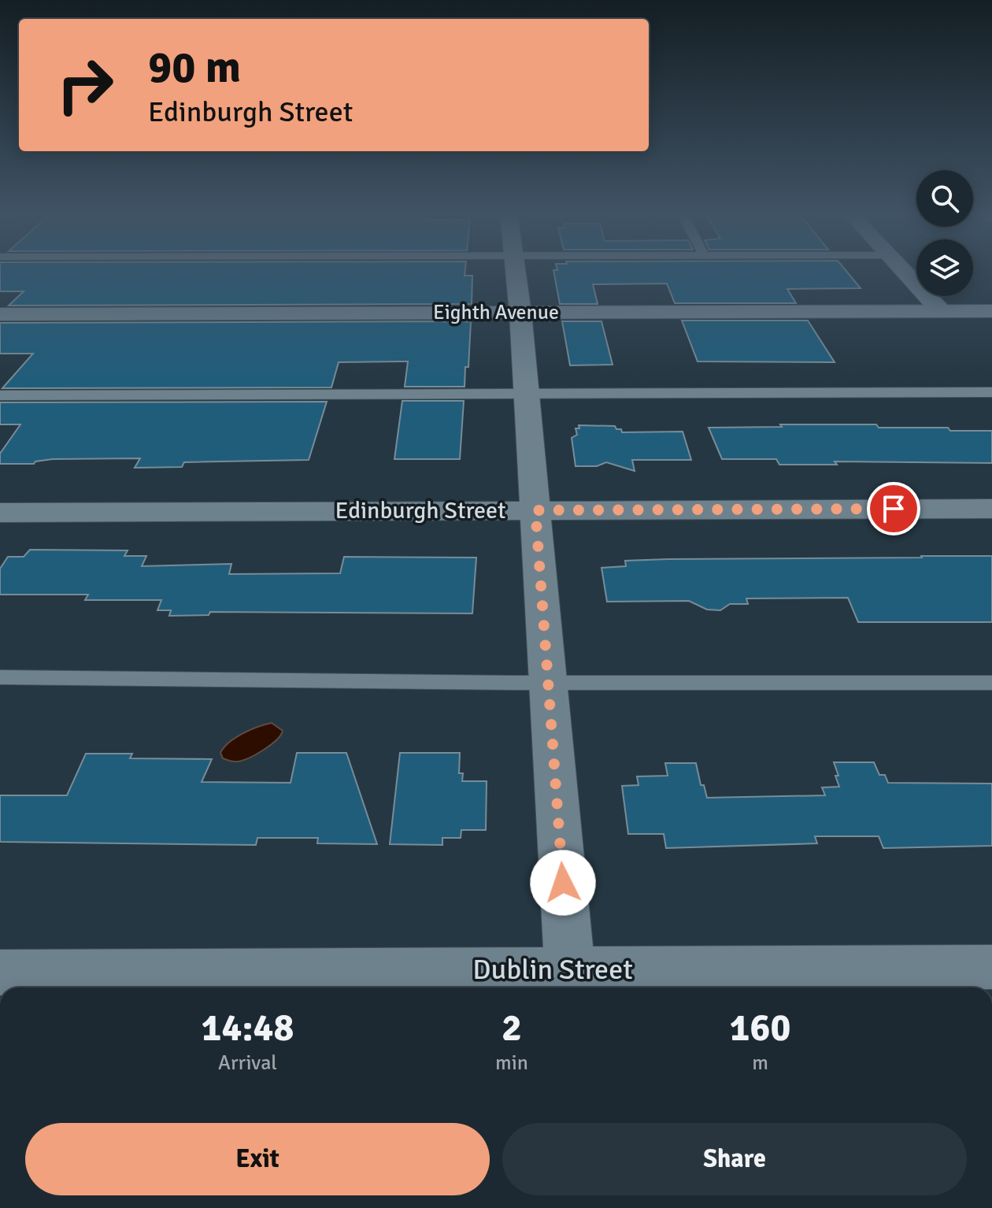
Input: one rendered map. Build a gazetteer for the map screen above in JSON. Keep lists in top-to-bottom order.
{
  "streets": {
    "street": ["Eighth Avenue", "Edinburgh Street", "Dublin Street"]
  },
  "page": {
    "turn": ["90 m", "Edinburgh Street"],
    "eta": [
      "14:48",
      "Arrival",
      "2",
      "min",
      "160",
      "m"
    ],
    "buttons": ["Exit", "Share"]
  }
}
